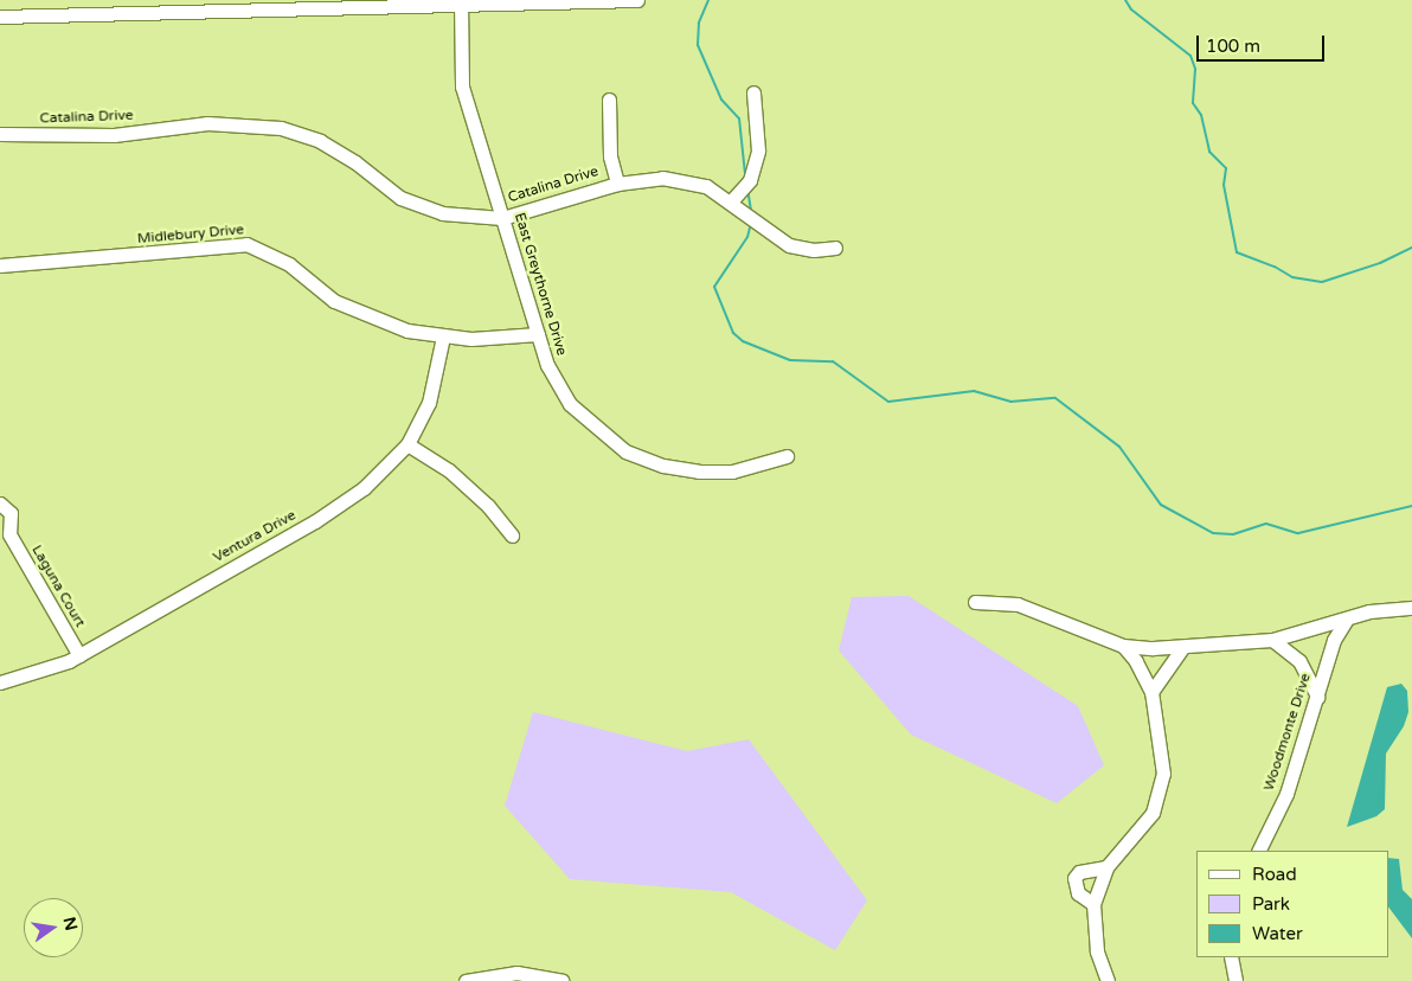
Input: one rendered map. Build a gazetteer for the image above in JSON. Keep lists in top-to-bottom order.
{
  "streets": {
    "street": [
      "Catalina Drive",
      "Midlebury Drive",
      "East Greythorne Drive",
      "Ventura Drive",
      "Laguna Court",
      "Woodmonte Drive"
    ]
  },
  "crossings": [
    ["Catalina Drive", "East Greythorne Drive"],
    ["Midlebury Drive", "East Greythorne Drive"],
    ["Midlebury Drive", "Ventura Drive"],
    ["Ventura Drive", "Laguna Court"]
  ],
  "legend": ["Road", "Park", "Water"],
  "scale_bar": "100 m",
  "north": "right"
}
